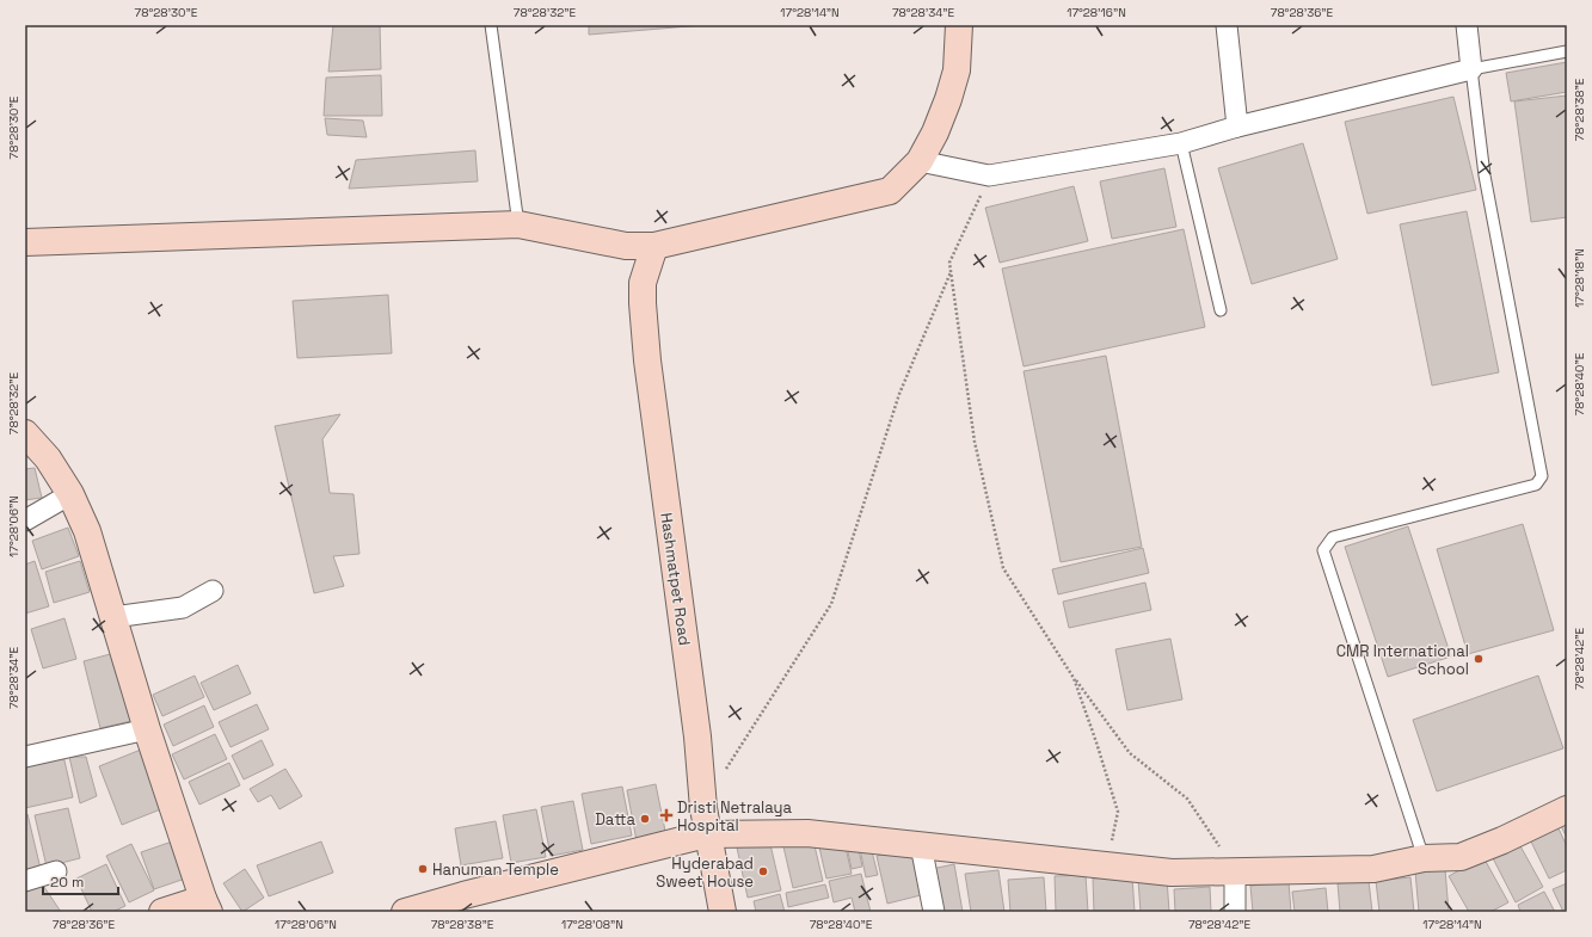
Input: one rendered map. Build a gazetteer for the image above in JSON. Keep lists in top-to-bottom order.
{
  "streets": {
    "main road": ["Hashmatpet Road"]
  },
  "places": {
    "other": [
      "CMR International School",
      "Datta",
      "Hanuman Temple",
      "Hyderabad Sweet House"
    ],
    "health": ["Dristi Netralaya Hospital"]
  },
  "scale_bar": "20 m",
  "coordinates": [
    "78°28'30\"E",
    "78°28'32\"E",
    "17°28'14\"N",
    "78°28'34\"E",
    "17°28'16\"N",
    "78°28'36\"E",
    "78°28'38\"E",
    "17°28'18\"N",
    "78°28'40\"E",
    "17°28'06\"N",
    "78°28'42\"E",
    "17°28'08\"N"
  ]
}
